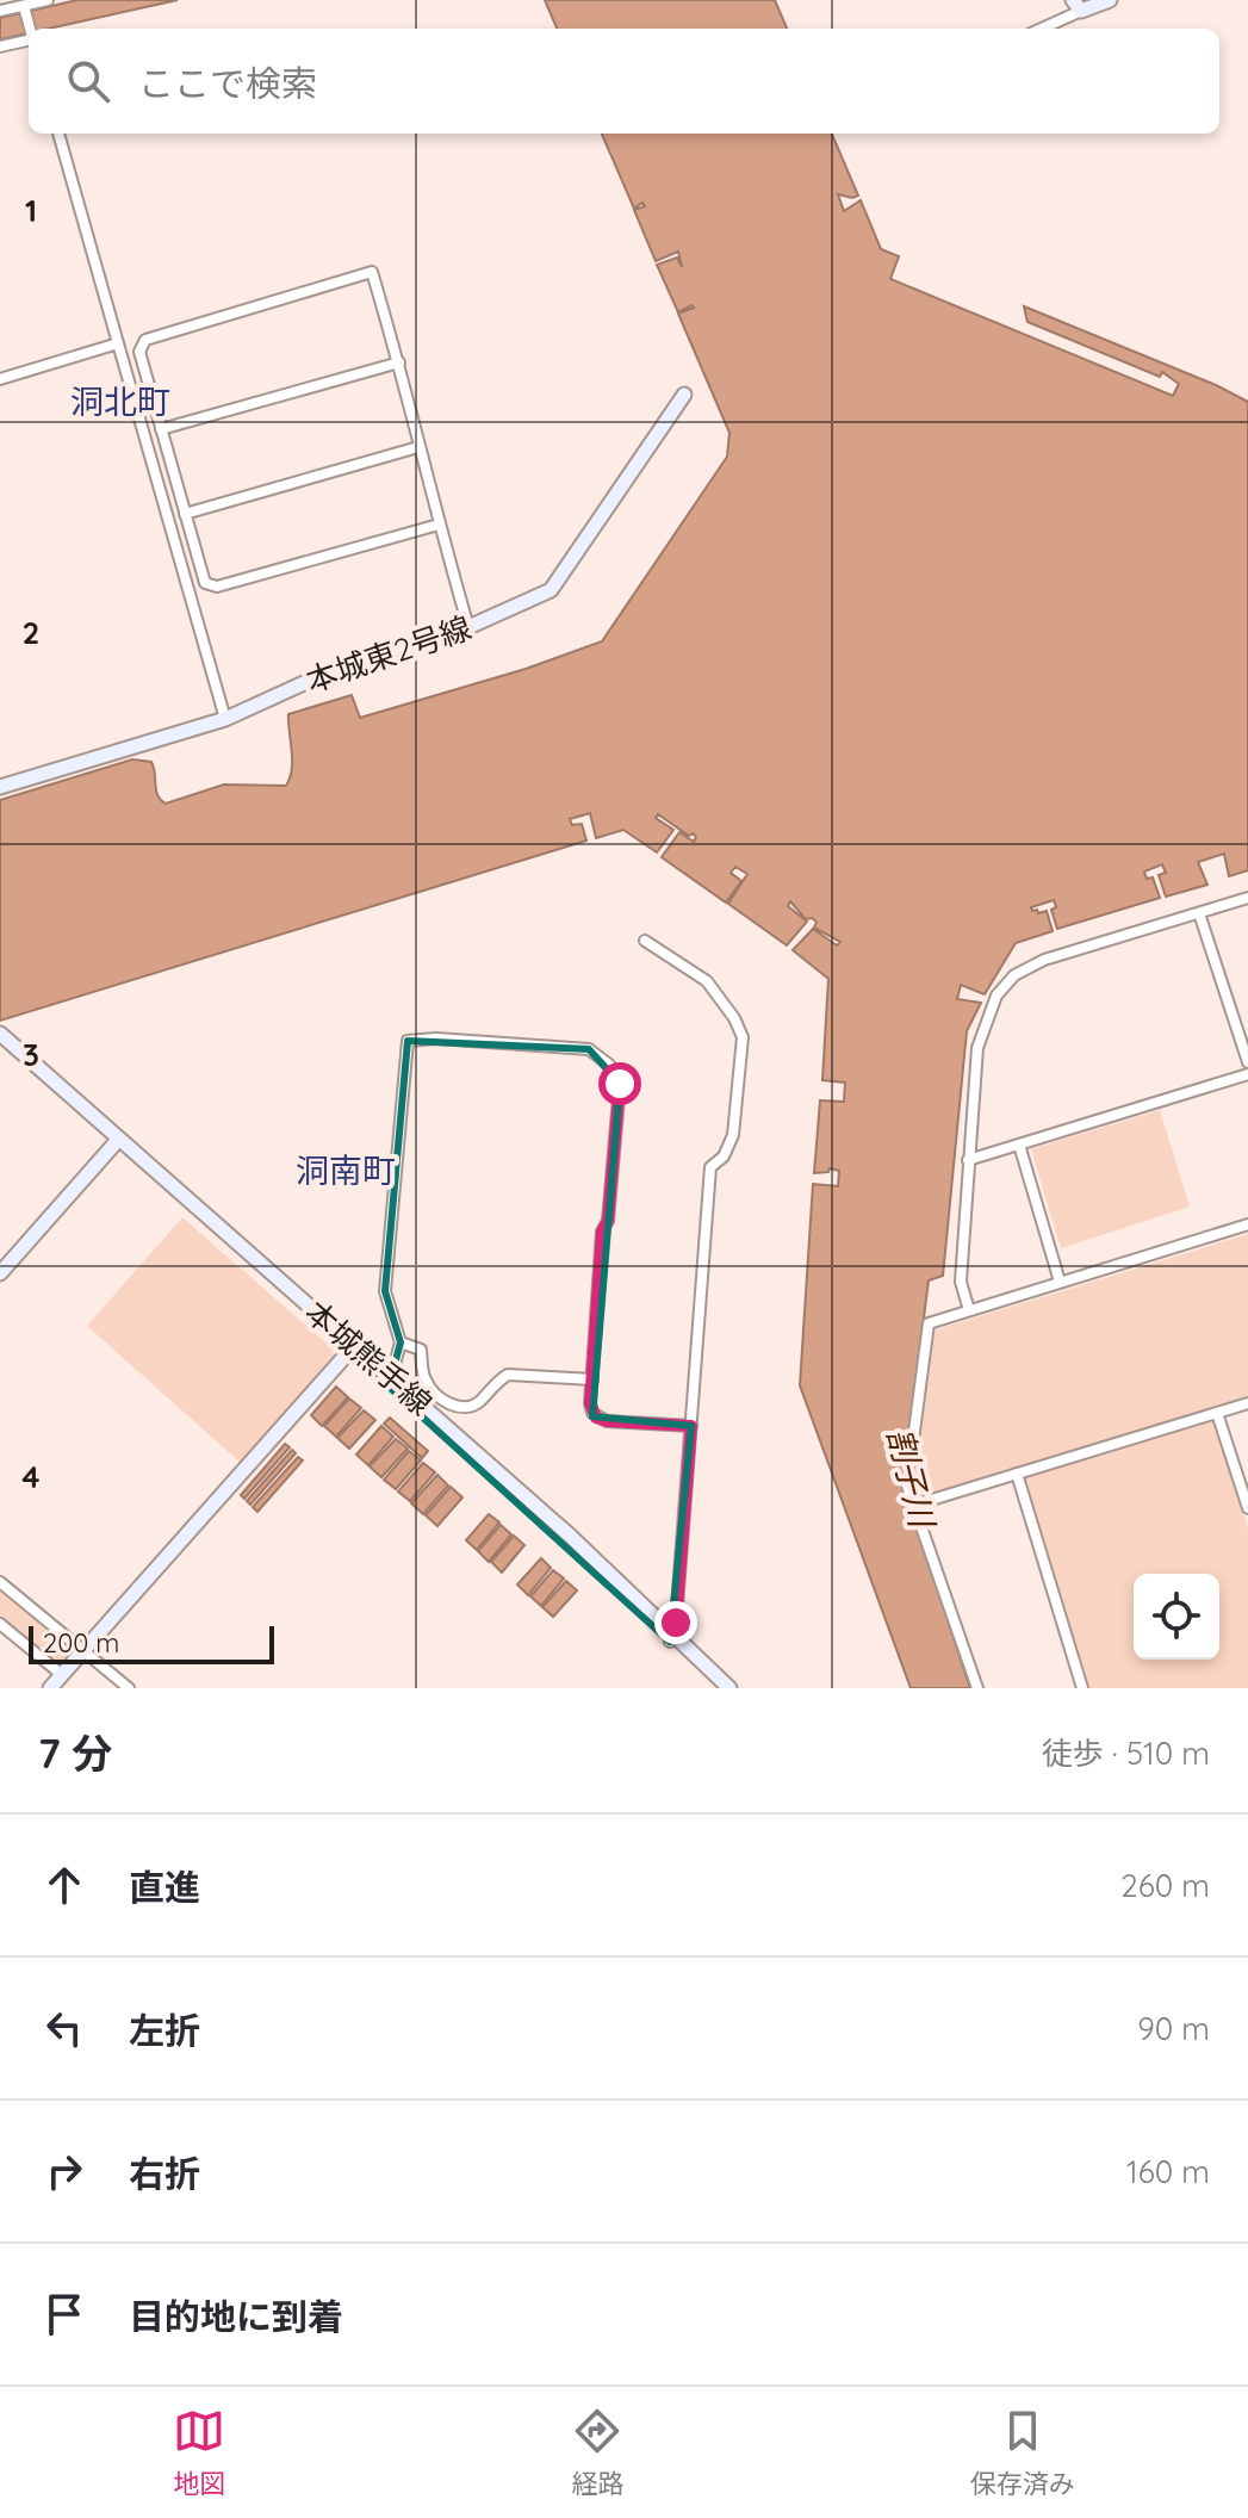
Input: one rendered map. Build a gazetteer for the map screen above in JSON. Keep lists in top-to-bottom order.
{
  "streets": {
    "main road": ["本城東2号線", "本城熊手線"]
  },
  "districts": ["洞北町", "洞南町"],
  "water": ["割子川"],
  "scale_bar": "200 m",
  "page": {
    "search": "ここで検索",
    "scale": "200 m",
    "heading": ["7 分", "徒歩 · 510 m"],
    "list": [
      ["直進", "260 m"],
      ["左折", "90 m"],
      ["右折", "160 m"],
      "目的地に到着"
    ],
    "nav": ["地図", "経路", "保存済み"]
  },
  "grid": {
    "rows": [
      "1",
      "2",
      "3",
      "4"
    ]
  }
}
